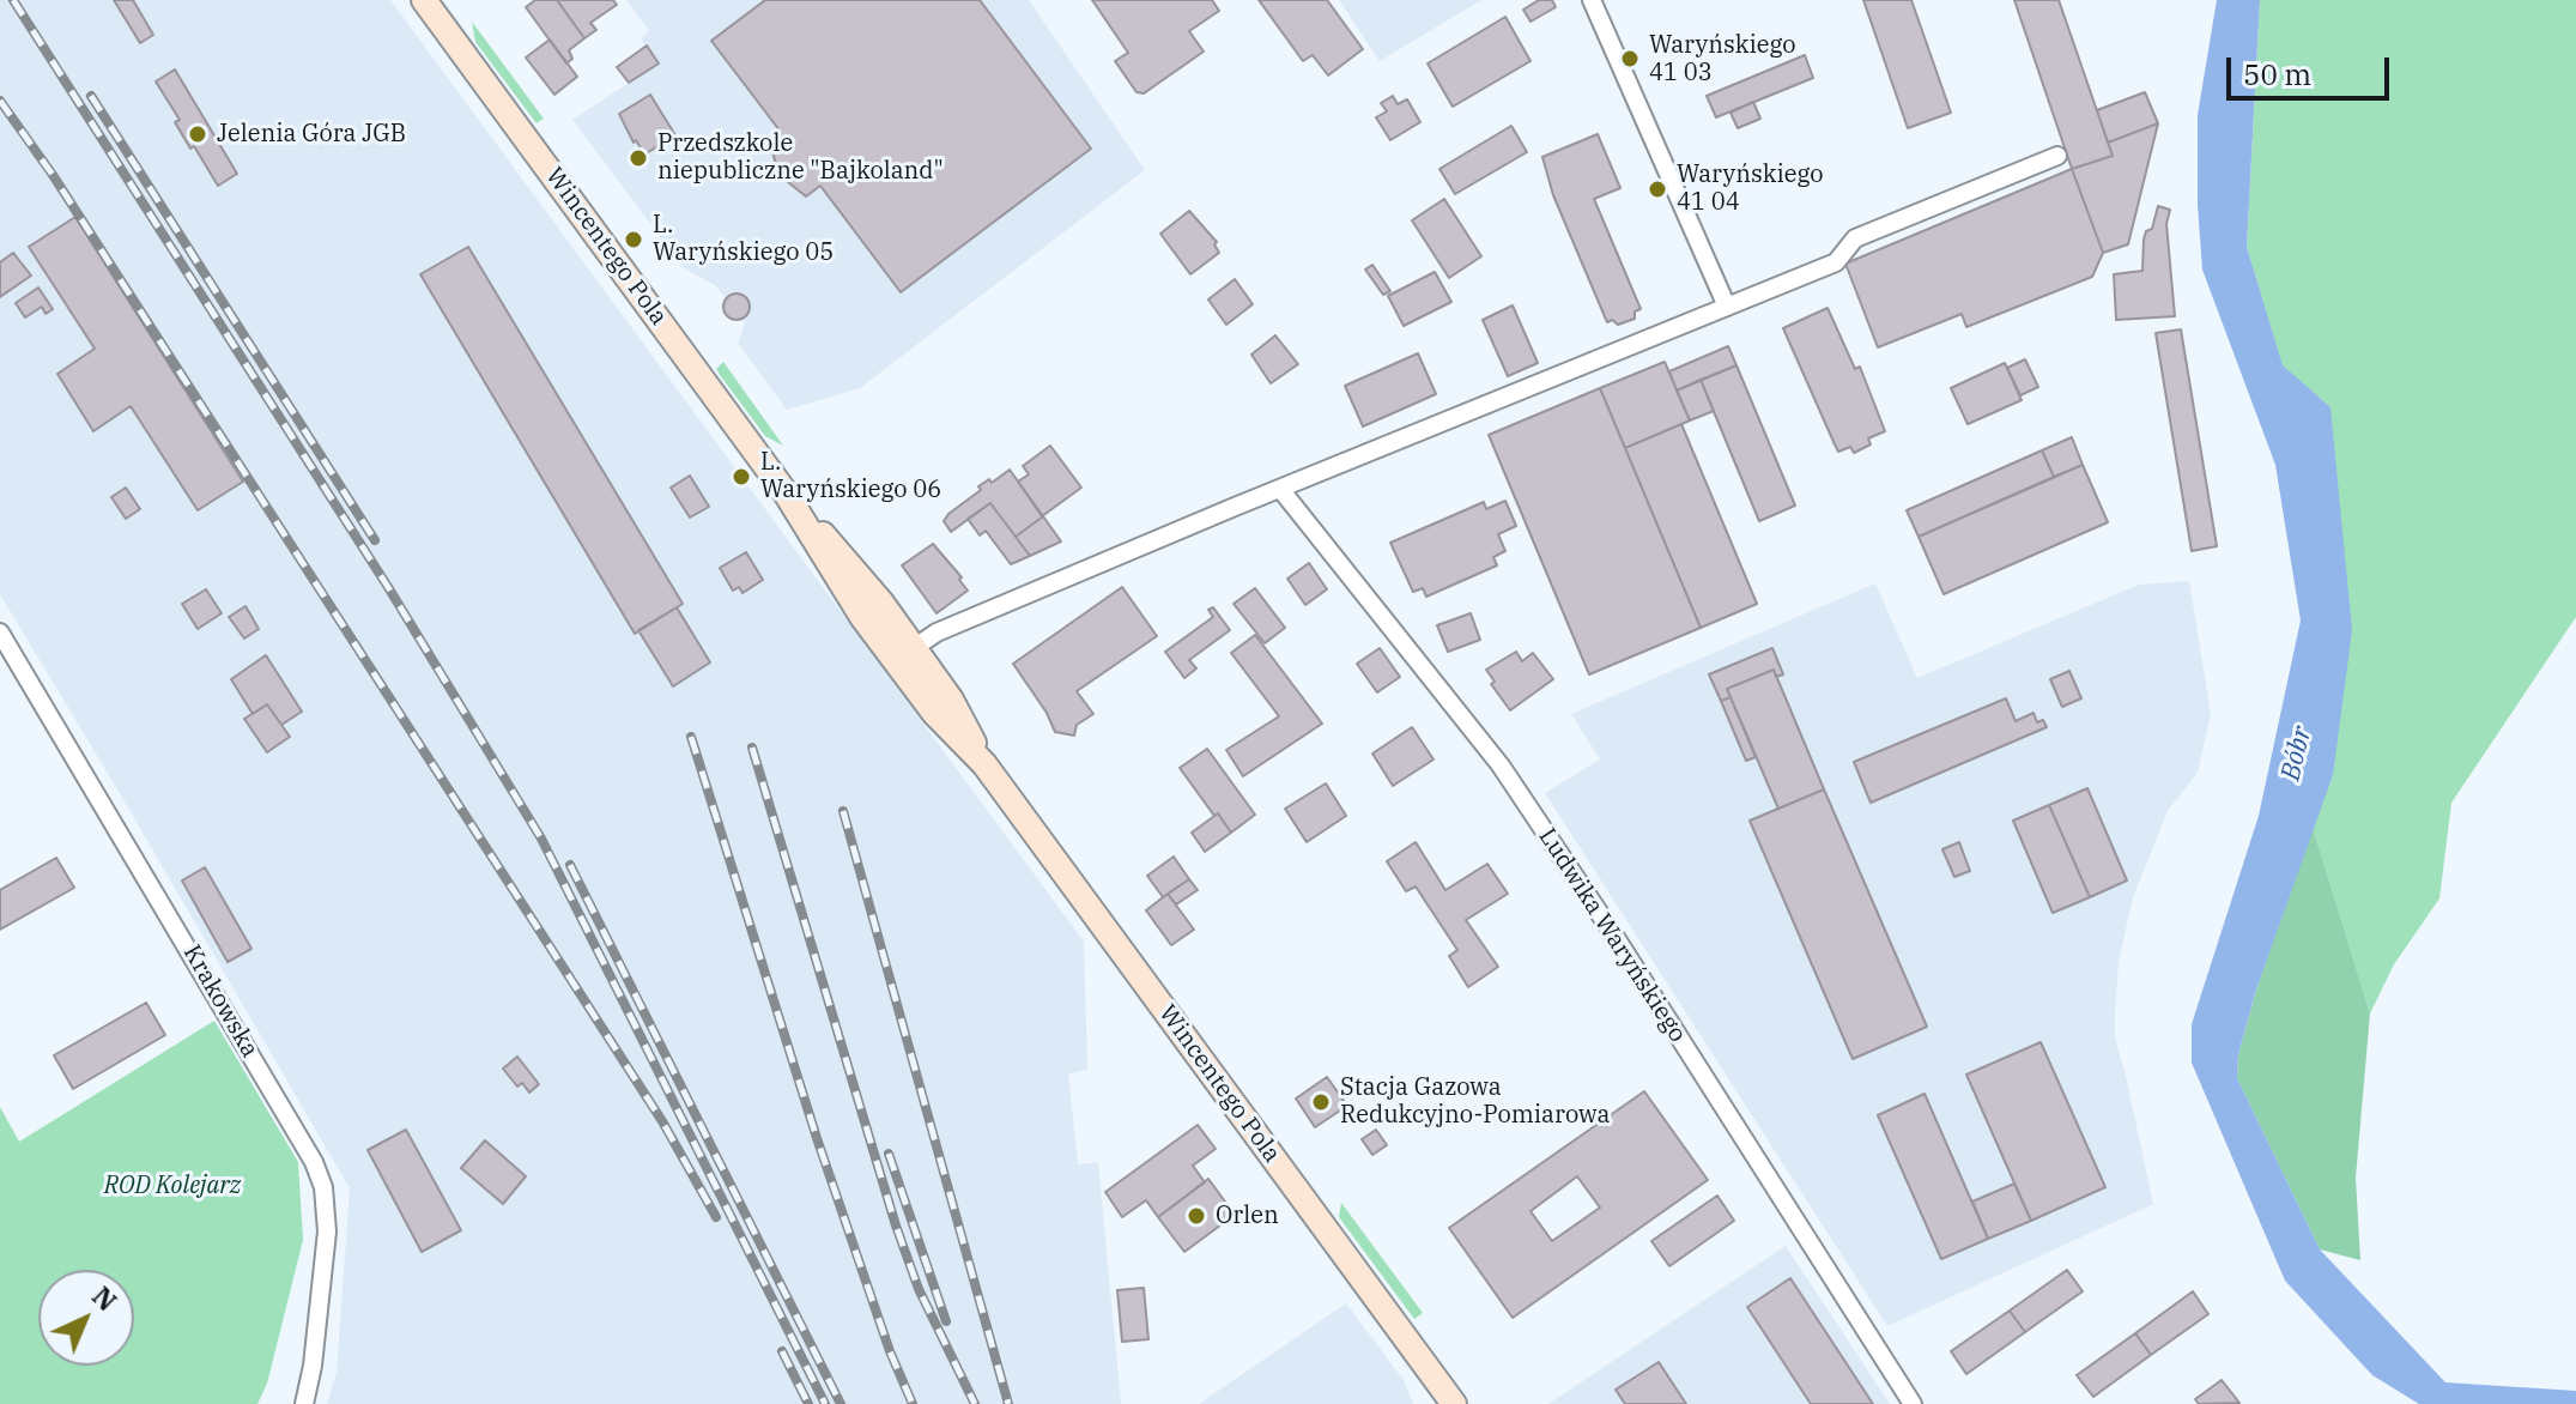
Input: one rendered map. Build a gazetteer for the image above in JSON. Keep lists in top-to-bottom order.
{
  "streets": {
    "street": ["Wincentego Pola", "Ludwika Waryńskiego", "Krakowska"]
  },
  "water": ["Bóbr"],
  "parks": ["ROD Kolejarz"],
  "places": [
    "Waryńskiego 41 03",
    "Jelenia Góra JGB",
    "Przedszkole niepubliczne \"Bajkoland\"",
    "Waryńskiego 41 04",
    "L. Waryńskiego 05",
    "L. Waryńskiego 06",
    "Stacja Gazowa Redukcyjno-Pomiarowa",
    "Orlen"
  ],
  "scale_bar": "50 m",
  "north": "top right"
}
